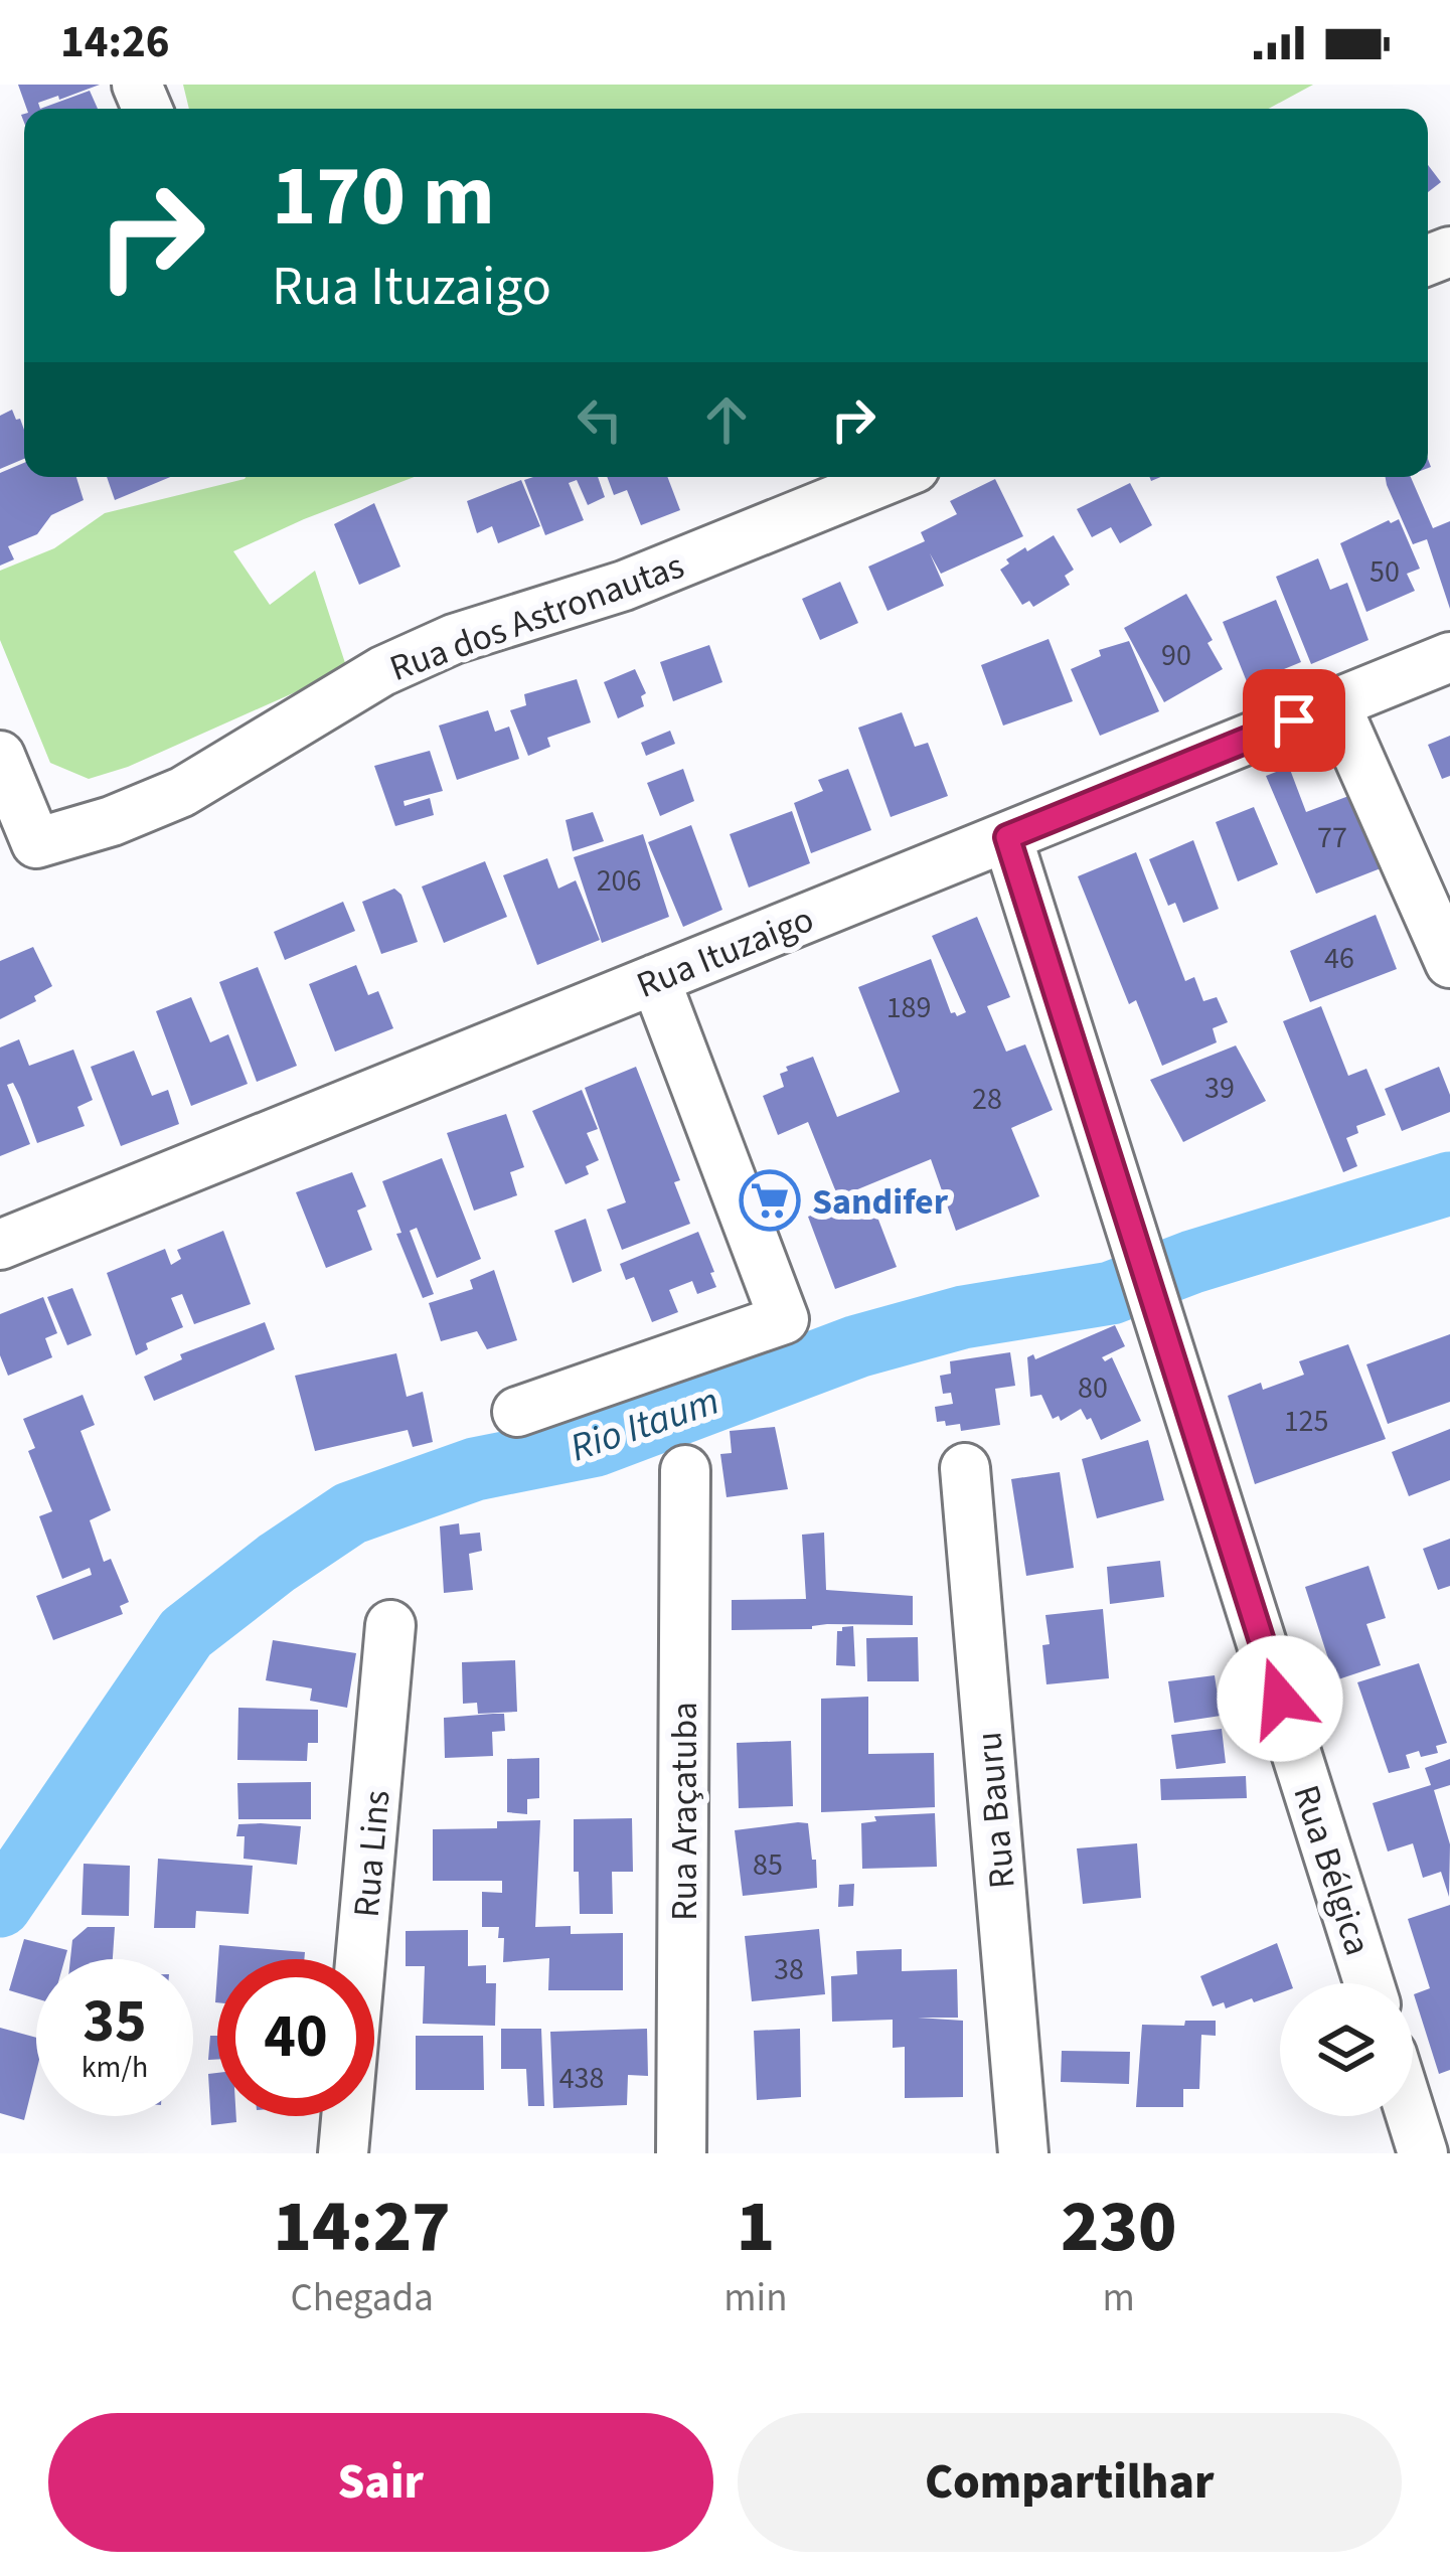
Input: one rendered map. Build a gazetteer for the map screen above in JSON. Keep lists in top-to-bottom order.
{
  "streets": {
    "street": [
      "Rua dos Astronautas",
      "Rua Ituzaigo",
      "Rua Bauru",
      "Rua Araçatuba",
      "Rua Lins",
      "Rua Bélgica"
    ]
  },
  "crossings": [
    ["Rua Ituzaigo", "Rua Bélgica"]
  ],
  "water": ["Rio Itaum"],
  "places": {
    "supermarket": ["Sandifer"]
  },
  "house_numbers": [
    "50",
    "90",
    "77",
    "206",
    "46",
    "189",
    "39",
    "28",
    "80",
    "125",
    "85",
    "38",
    "438"
  ],
  "page": {
    "status": "14:26",
    "turn": ["170 m", "Rua Ituzaigo"],
    "speed": "35 km/h",
    "limit": "40",
    "eta": [
      "14:27",
      "Chegada",
      "1",
      "min",
      "230",
      "m"
    ],
    "buttons": ["Sair", "Compartilhar"]
  }
}
